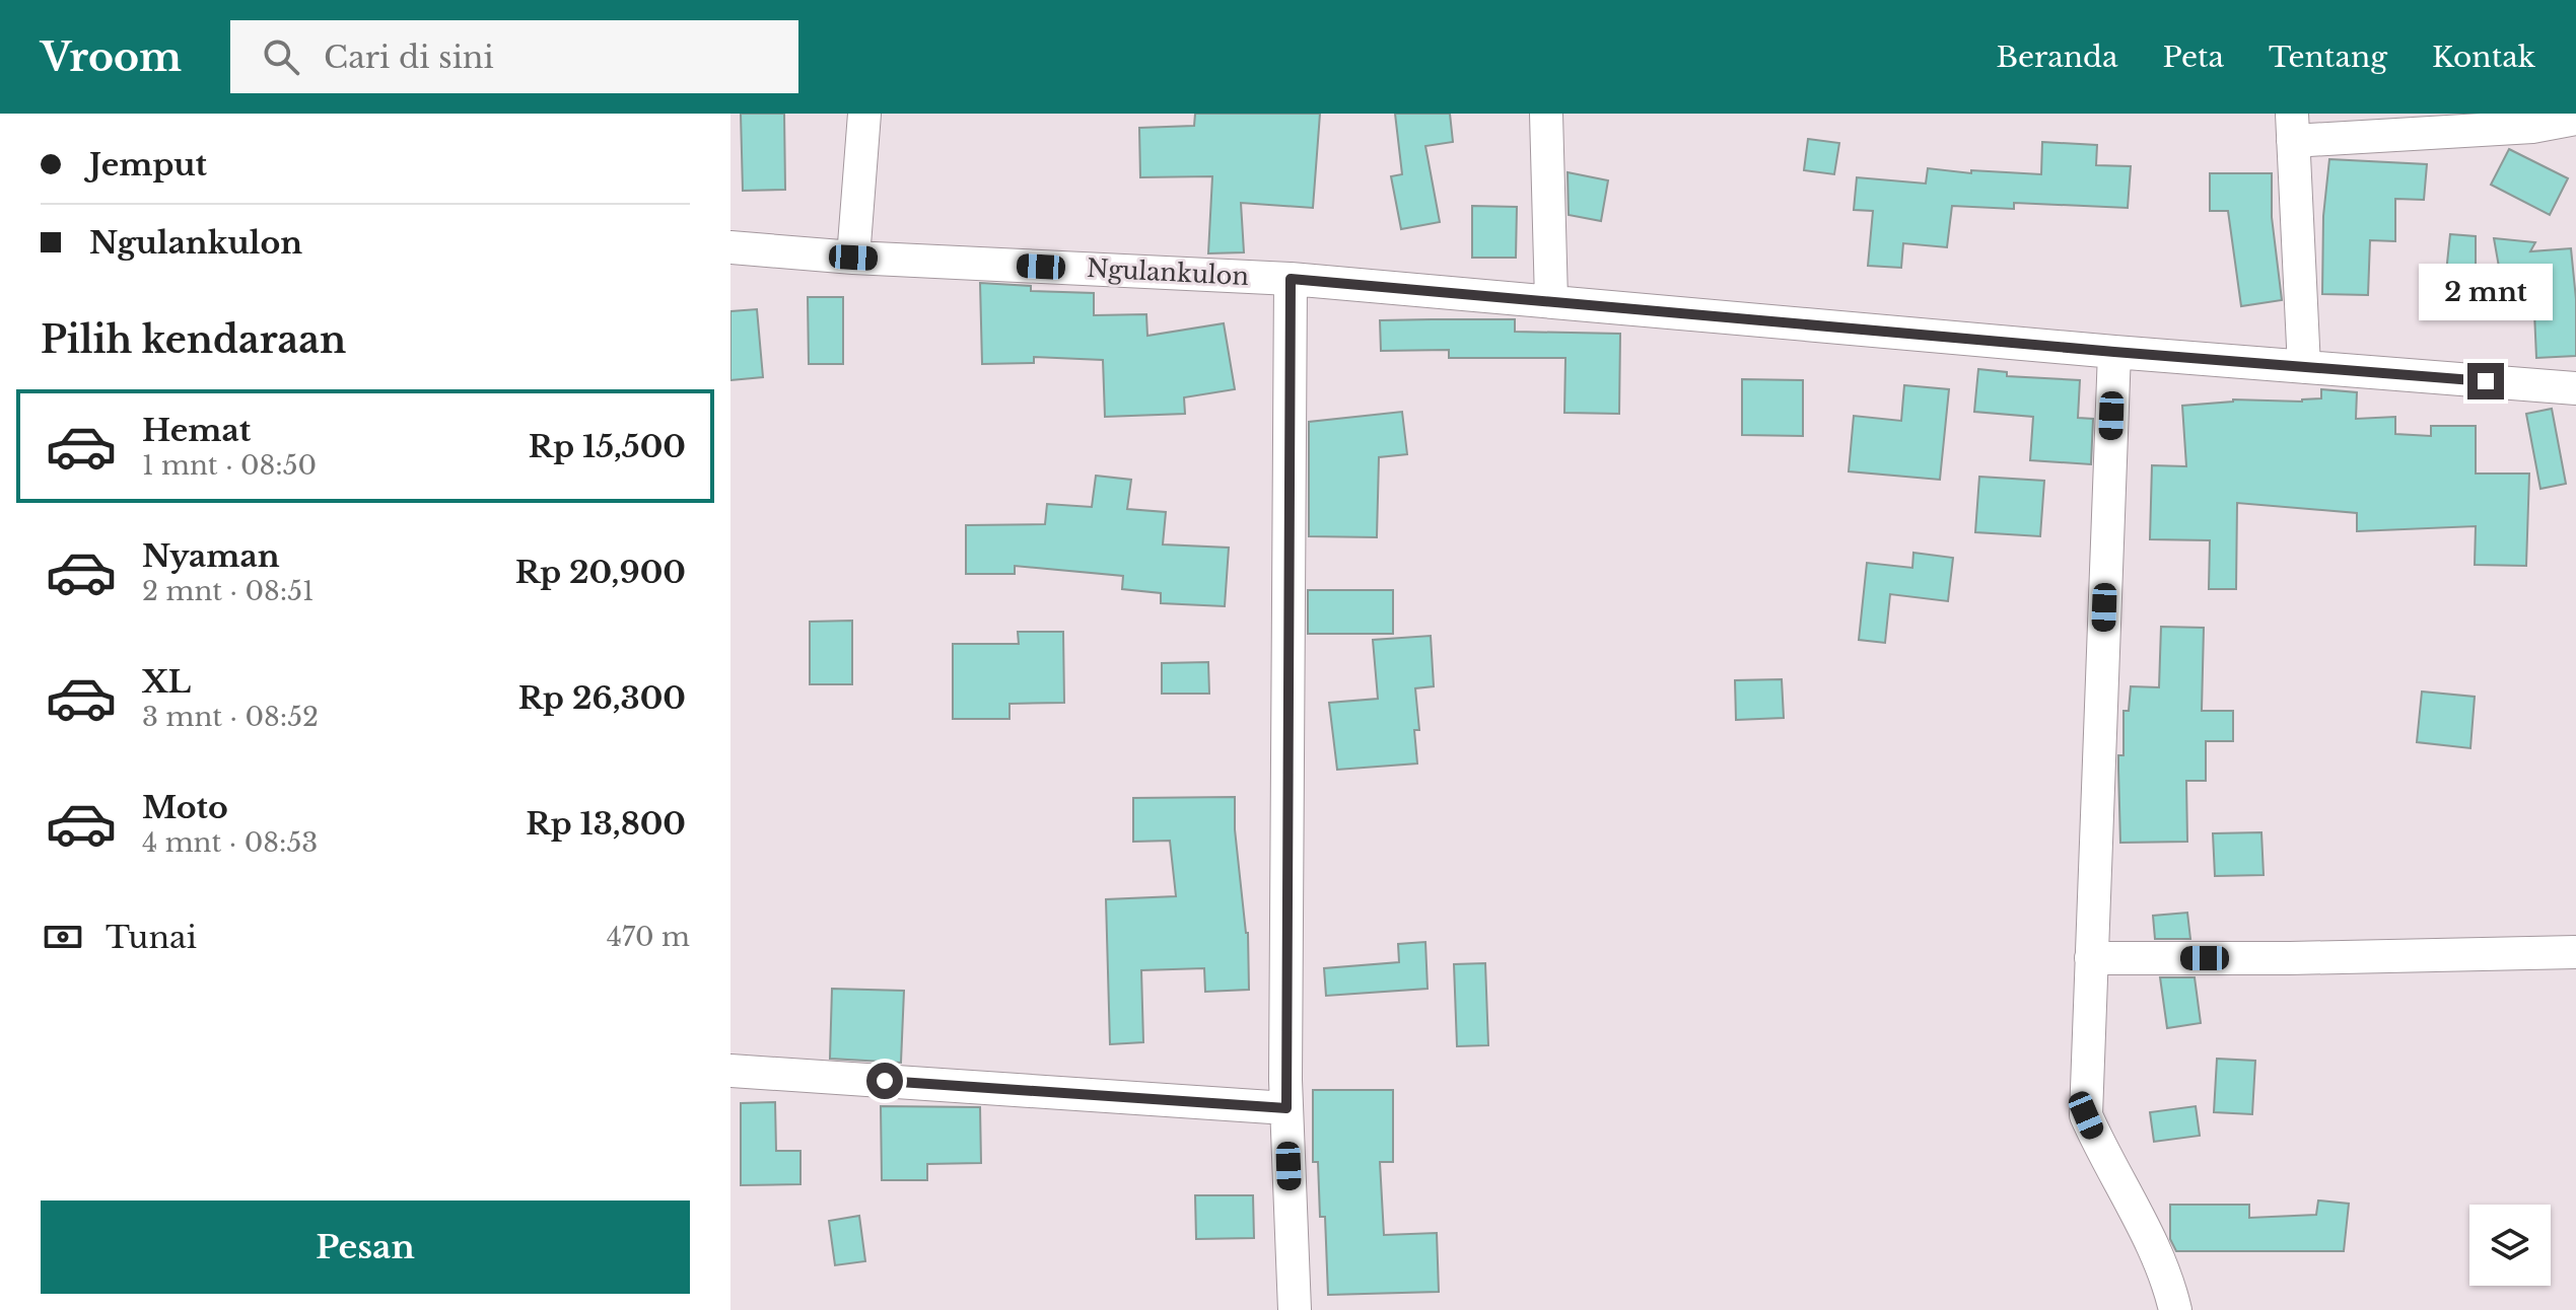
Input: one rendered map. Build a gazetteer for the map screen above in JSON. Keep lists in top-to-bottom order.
{
  "streets": {
    "street": ["Ngulankulon"]
  },
  "page": {
    "header": "Vroom",
    "search": "Cari di sini",
    "nav": [
      "Beranda",
      "Peta",
      "Tentang",
      "Kontak"
    ],
    "banner": ["Jemput", "Ngulankulon"],
    "bubble": "2 mnt",
    "heading": "Pilih kendaraan",
    "list": [
      {
        "name": "Hemat",
        "note": "1 mnt · 08:50",
        "value": "Rp 15,500"
      },
      {
        "name": "Nyaman",
        "note": "2 mnt · 08:51",
        "value": "Rp 20,900"
      },
      {
        "name": "XL",
        "note": "3 mnt · 08:52",
        "value": "Rp 26,300"
      },
      {
        "name": "Moto",
        "note": "4 mnt · 08:53",
        "value": "Rp 13,800"
      }
    ],
    "pay": ["Tunai", "470 m"],
    "buttons": "Pesan"
  }
}
